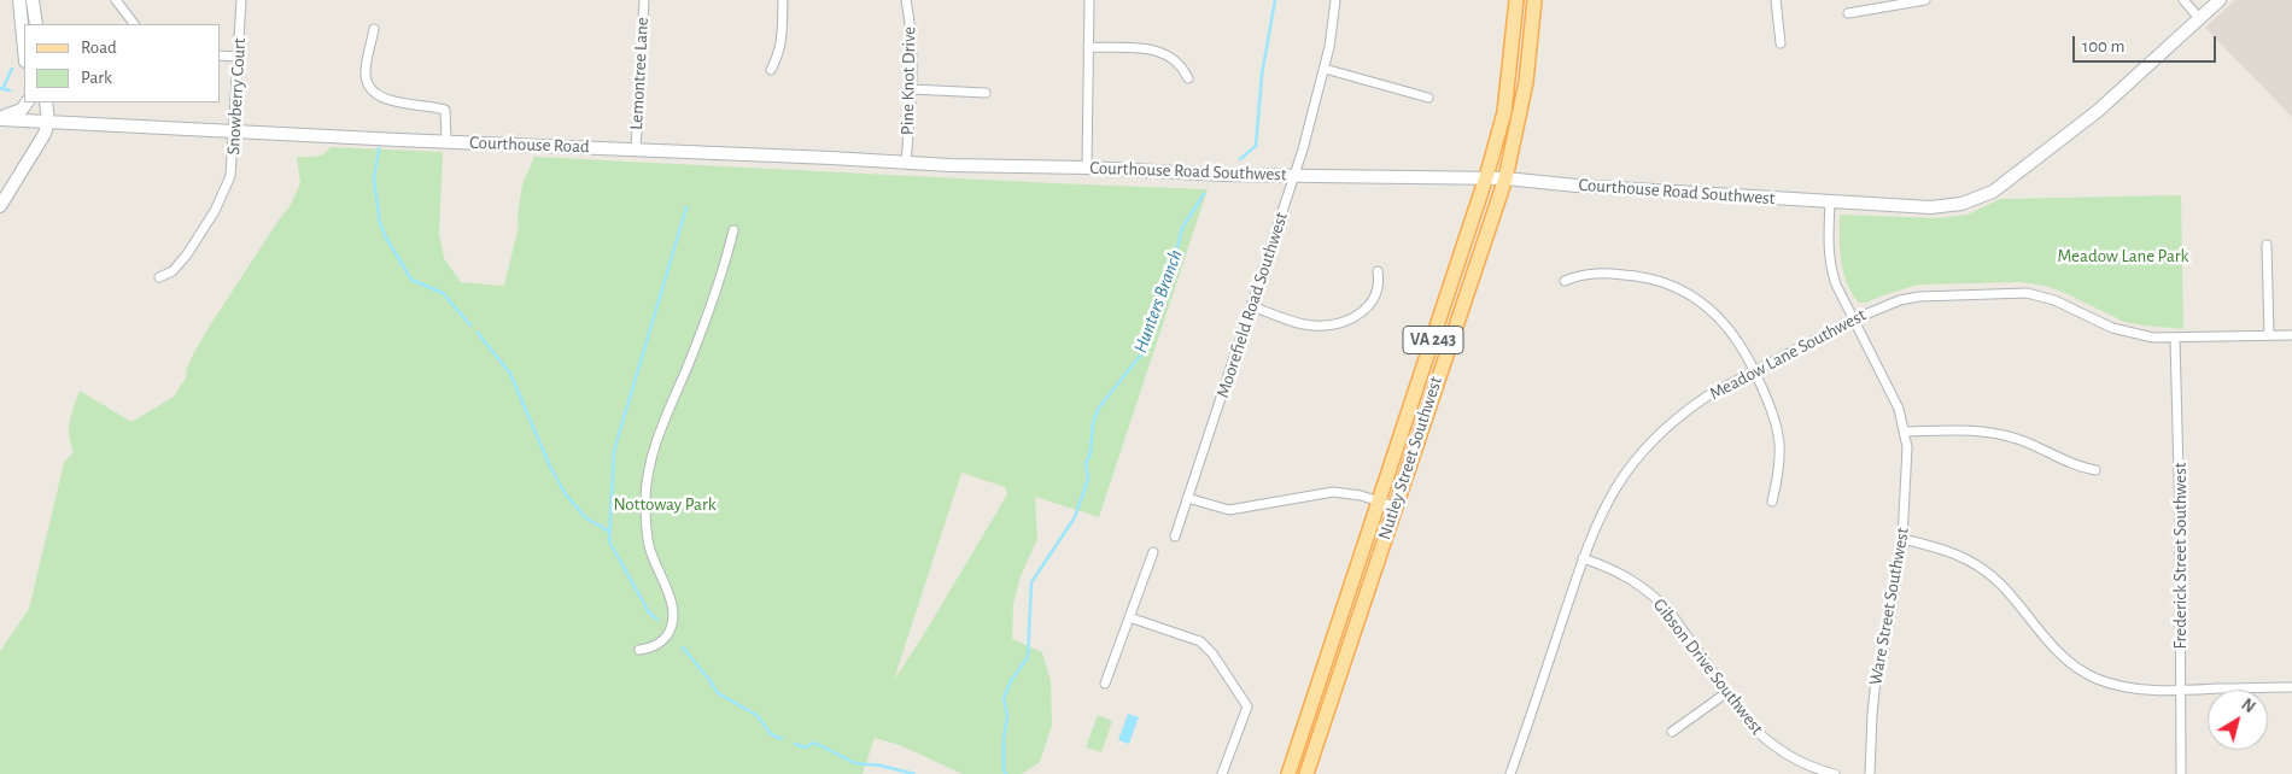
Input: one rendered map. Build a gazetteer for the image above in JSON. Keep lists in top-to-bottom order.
{
  "streets": {
    "main road": ["VA 243", "Nutley Street Southwest"],
    "street": [
      "Lemontree Lane",
      "Pine Knot Drive",
      "Snowberry Court",
      "Courthouse Road",
      "Courthouse Road Southwest",
      "Moorefield Road Southwest",
      "Meadow Lane Southwest",
      "Frederick Street Southwest",
      "Ware Street Southwest",
      "Gibson Drive Southwest"
    ]
  },
  "crossings": [
    ["Lemontree Lane", "Courthouse Road"],
    ["Pine Knot Drive", "Courthouse Road"],
    ["Snowberry Court", "Courthouse Road"],
    ["Courthouse Road", "Courthouse Road Southwest"],
    ["Courthouse Road Southwest", "Moorefield Road Southwest"],
    ["Courthouse Road Southwest", "Nutley Street Southwest"],
    ["Courthouse Road Southwest", "Ware Street Southwest"],
    ["Meadow Lane Southwest", "Frederick Street Southwest"],
    ["Meadow Lane Southwest", "Ware Street Southwest"],
    ["Meadow Lane Southwest", "Gibson Drive Southwest"]
  ],
  "water": ["Hunters Branch"],
  "parks": ["Meadow Lane Park", "Nottoway Park"],
  "legend": ["Road", "Park"],
  "scale_bar": "100 m",
  "north": "top right"
}
